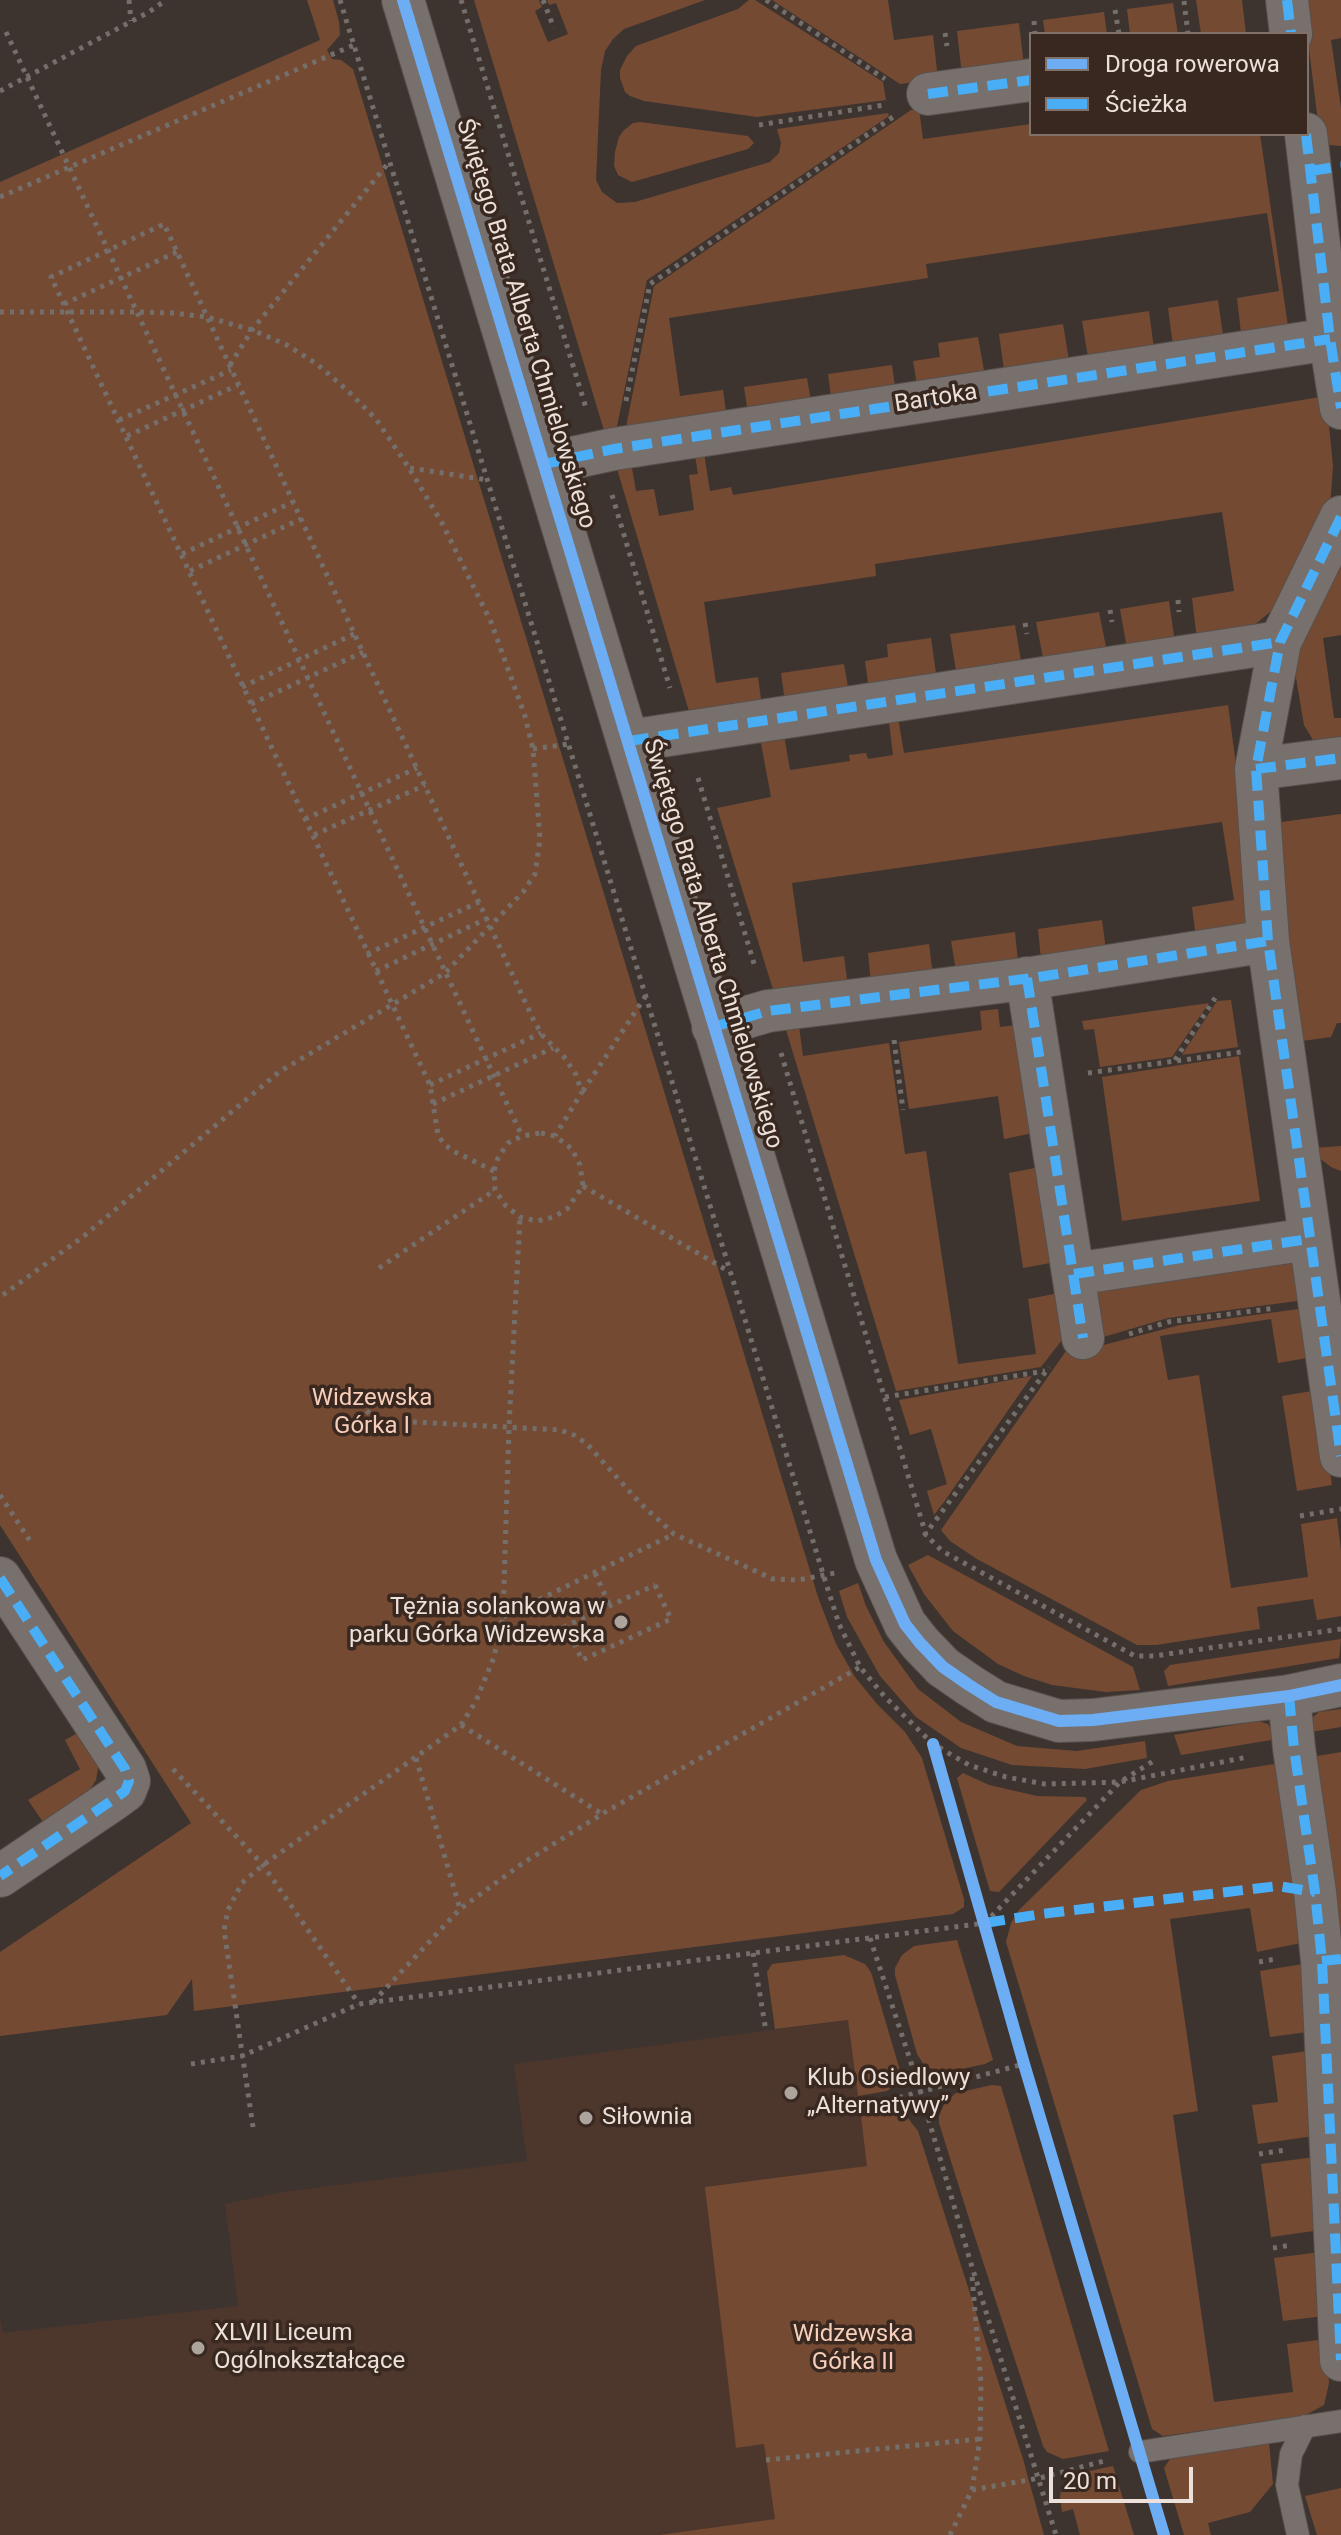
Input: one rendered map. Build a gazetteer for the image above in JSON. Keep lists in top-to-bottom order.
{
  "streets": {
    "street": ["Świętego Brata Alberta Chmielowskiego", "Bartoka"]
  },
  "crossings": [
    ["Świętego Brata Alberta Chmielowskiego", "Bartoka"]
  ],
  "parks": ["Widzewska Górka I", "Widzewska Górka II"],
  "places": [
    "Tężnia solankowa w parku Górka Widzewska",
    "Klub Osiedlowy „Alternatywy”",
    "Siłownia",
    "XLVII Liceum Ogólnokształcące"
  ],
  "legend": ["Droga rowerowa", "Ścieżka"],
  "scale_bar": "20 m"
}
